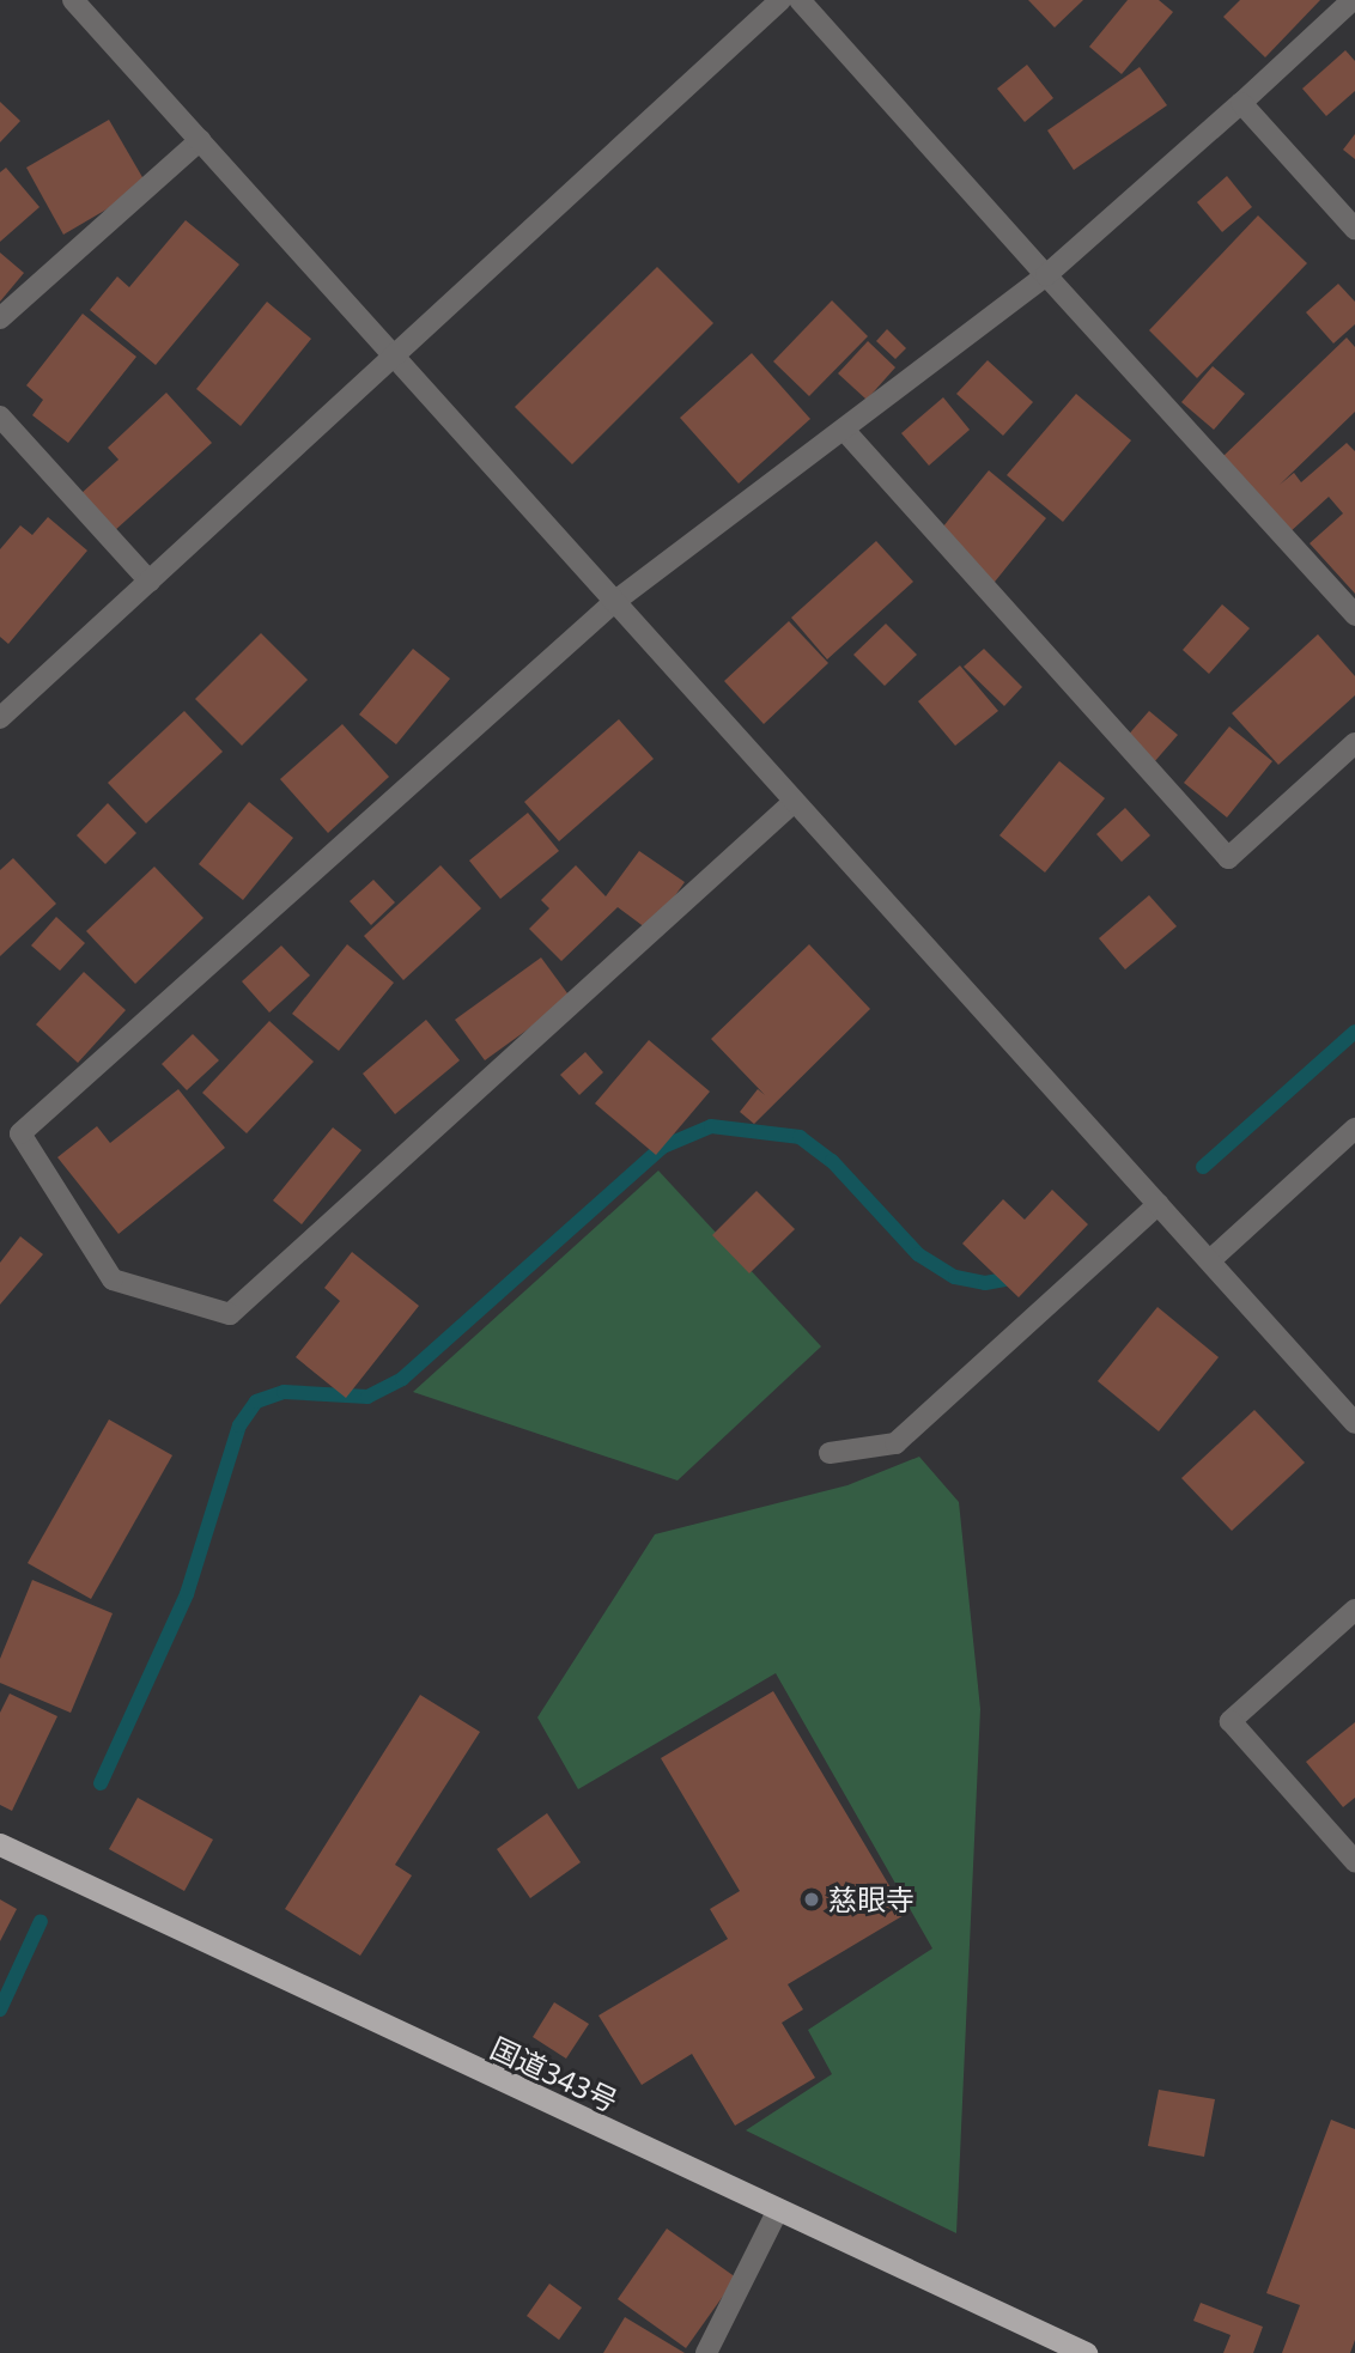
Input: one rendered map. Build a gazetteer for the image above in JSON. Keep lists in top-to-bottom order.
{
  "streets": {
    "highway": ["国道343号"]
  },
  "places": ["慈眼寺"]
}
